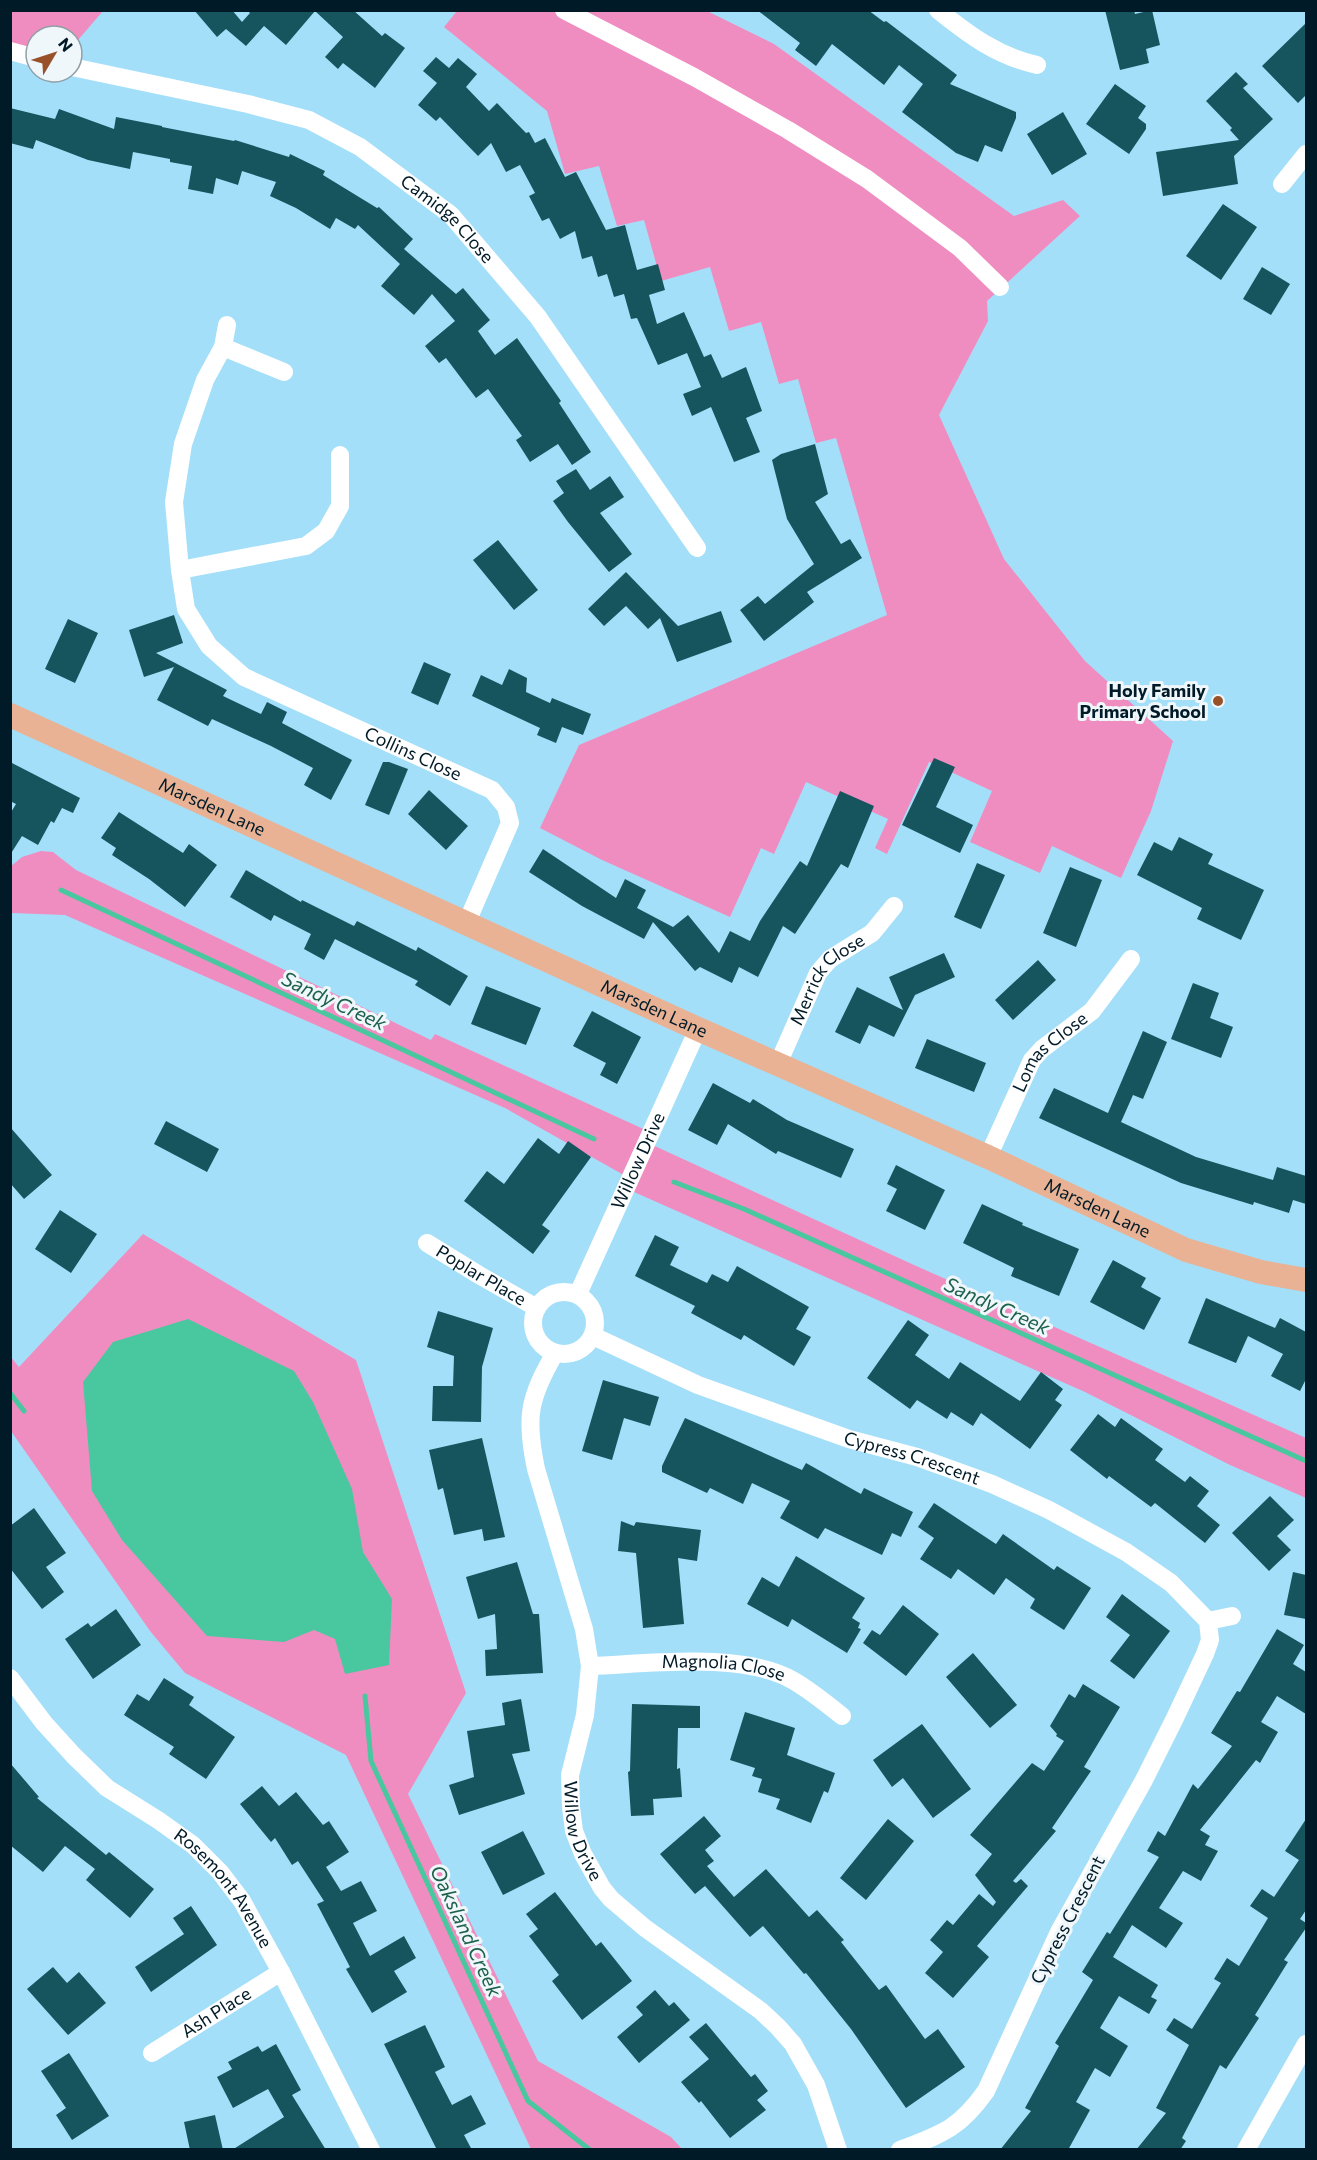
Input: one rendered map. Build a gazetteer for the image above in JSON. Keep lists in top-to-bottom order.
{
  "streets": {
    "main road": ["Marsden Lane"],
    "street": [
      "Camidge Close",
      "Collins Close",
      "Merrick Close",
      "Lomas Close",
      "Willow Drive",
      "Poplar Place",
      "Cypress Crescent",
      "Magnolia Close",
      "Rosemont Avenue",
      "Ash Place"
    ]
  },
  "crossings": [
    ["Collins Close", "Marsden Lane"],
    ["Marsden Lane", "Merrick Close"],
    ["Marsden Lane", "Lomas Close"],
    ["Marsden Lane", "Willow Drive"],
    ["Willow Drive", "Poplar Place"],
    ["Willow Drive", "Cypress Crescent"],
    ["Willow Drive", "Magnolia Close"],
    ["Poplar Place", "Cypress Crescent"],
    ["Rosemont Avenue", "Ash Place"]
  ],
  "water": ["Sandy Creek", "Oaksland Creek"],
  "places": ["Holy Family Primary School"],
  "north": "top right"
}
